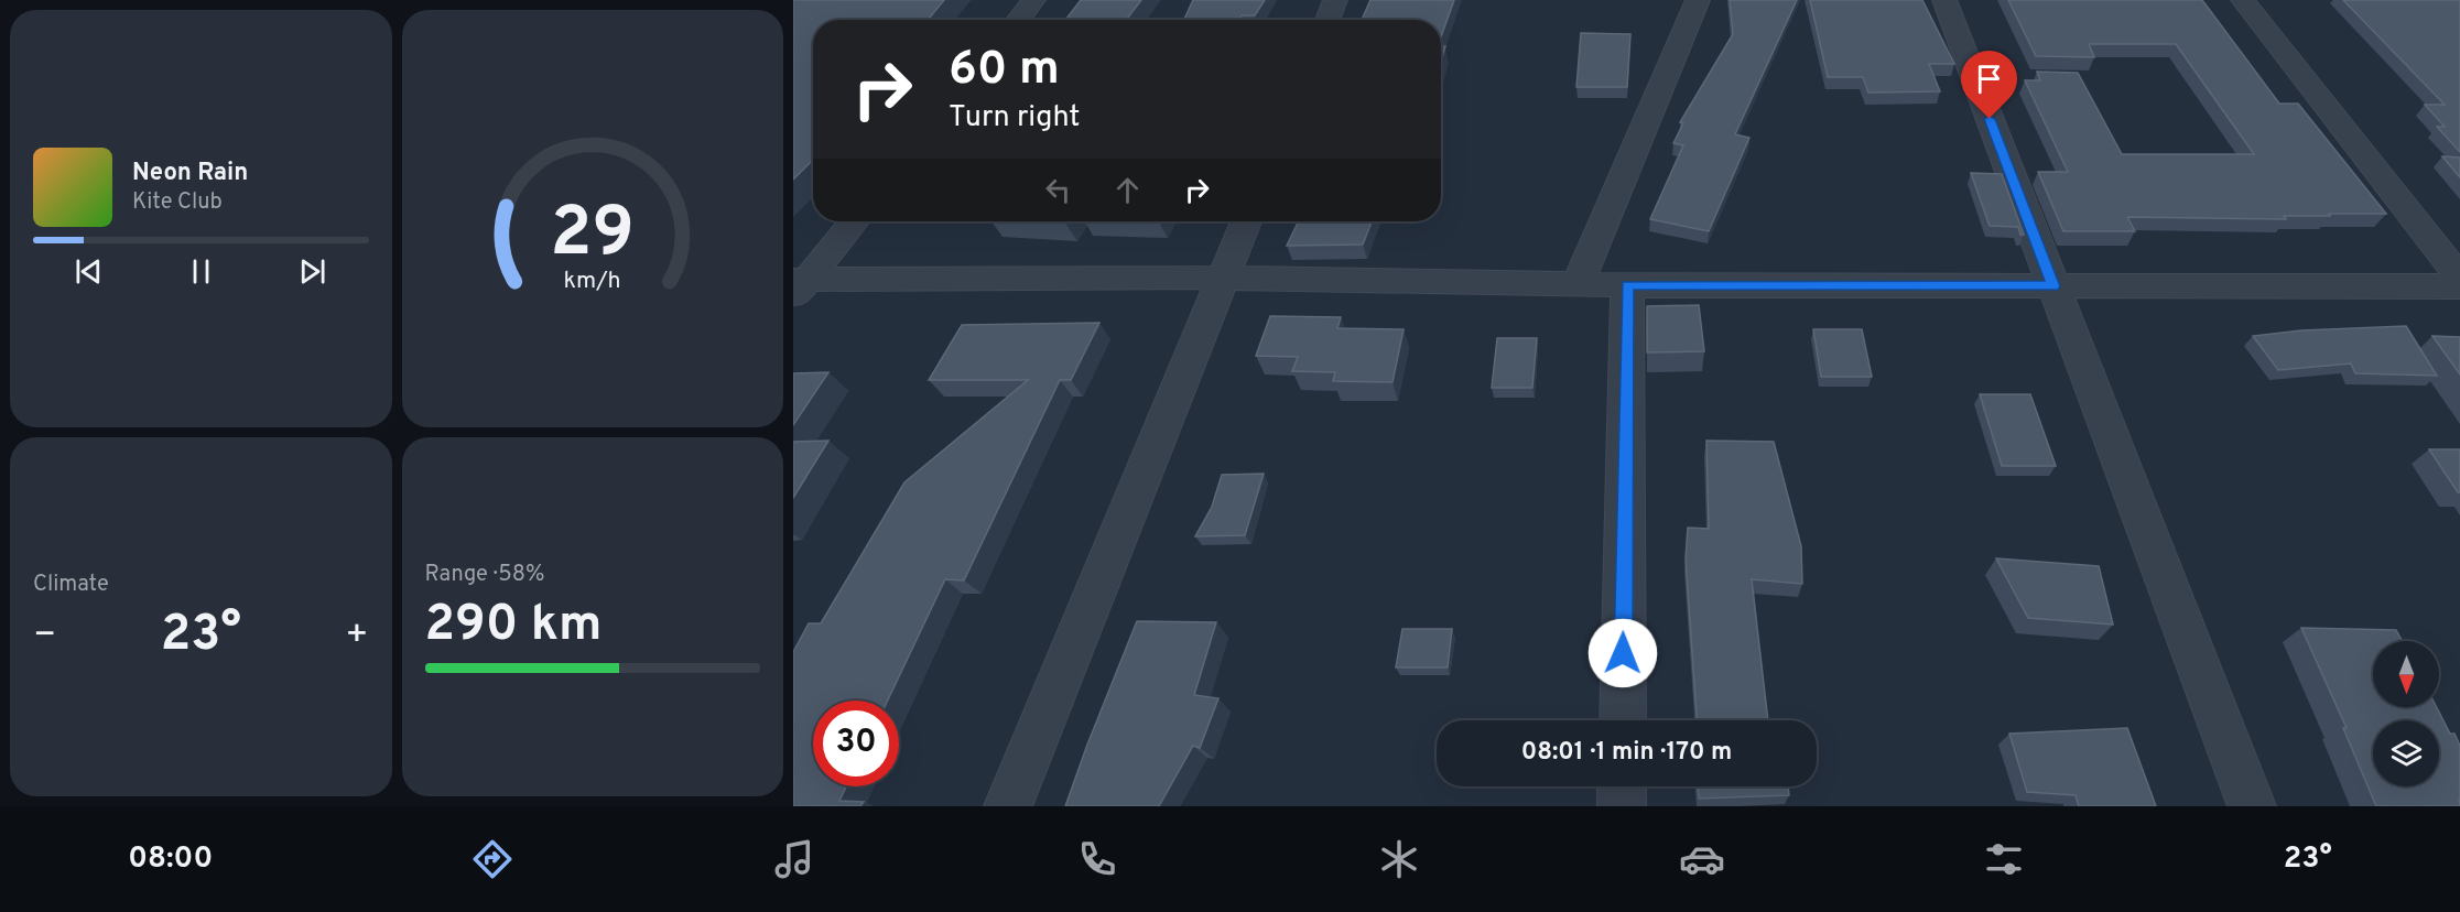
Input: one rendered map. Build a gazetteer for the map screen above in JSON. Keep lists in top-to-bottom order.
{
  "north": "bottom",
  "page": {
    "turn": ["60 m", "Turn right"],
    "song": ["Neon Rain", "Kite Club"],
    "tile": [
      "Climate",
      ["Range · 58%", "290 km"]
    ],
    "heat": ["−", "23°", "+"],
    "limit": "30",
    "trip": "08:01 · 1 min · 170 m",
    "tabs": ["08:00", "23°"],
    "gauge": ["29", "km/h"]
  }
}
